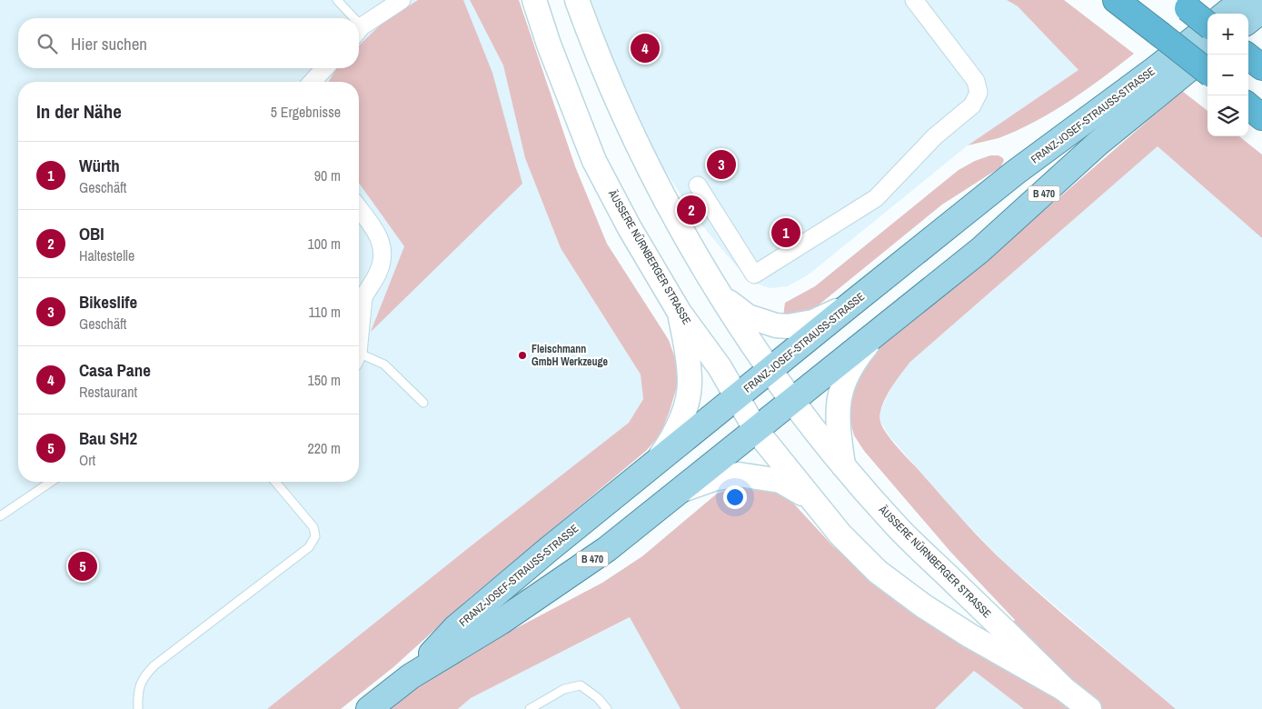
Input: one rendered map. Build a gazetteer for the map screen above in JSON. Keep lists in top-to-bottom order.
{
  "streets": {
    "main road": ["FRANZ-JOSEF-STRAUSS-STRASSE", "B 470", "ÄUSSERE NÜRNBERGER STRASSE"]
  },
  "crossings": [
    ["FRANZ-JOSEF-STRAUSS-STRASSE", "ÄUSSERE NÜRNBERGER STRASSE"]
  ],
  "places": ["Fleischmann GmbH Werkzeuge"],
  "page": {
    "map_buttons": ["+", "−"],
    "search": "Hier suchen",
    "pins": [
      "4",
      "3",
      "2",
      "1",
      "5"
    ],
    "heading": ["In der Nähe", "5 Ergebnisse"],
    "list": [
      {
        "mark": "1",
        "name": "Würth",
        "note": "Geschäft",
        "value": "90 m"
      },
      {
        "mark": "2",
        "name": "OBI",
        "note": "Haltestelle",
        "value": "100 m"
      },
      {
        "mark": "3",
        "name": "Bikeslife",
        "note": "Geschäft",
        "value": "110 m"
      },
      {
        "mark": "4",
        "name": "Casa Pane",
        "note": "Restaurant",
        "value": "150 m"
      },
      {
        "mark": "5",
        "name": "Bau SH2",
        "note": "Ort",
        "value": "220 m"
      }
    ]
  }
}
